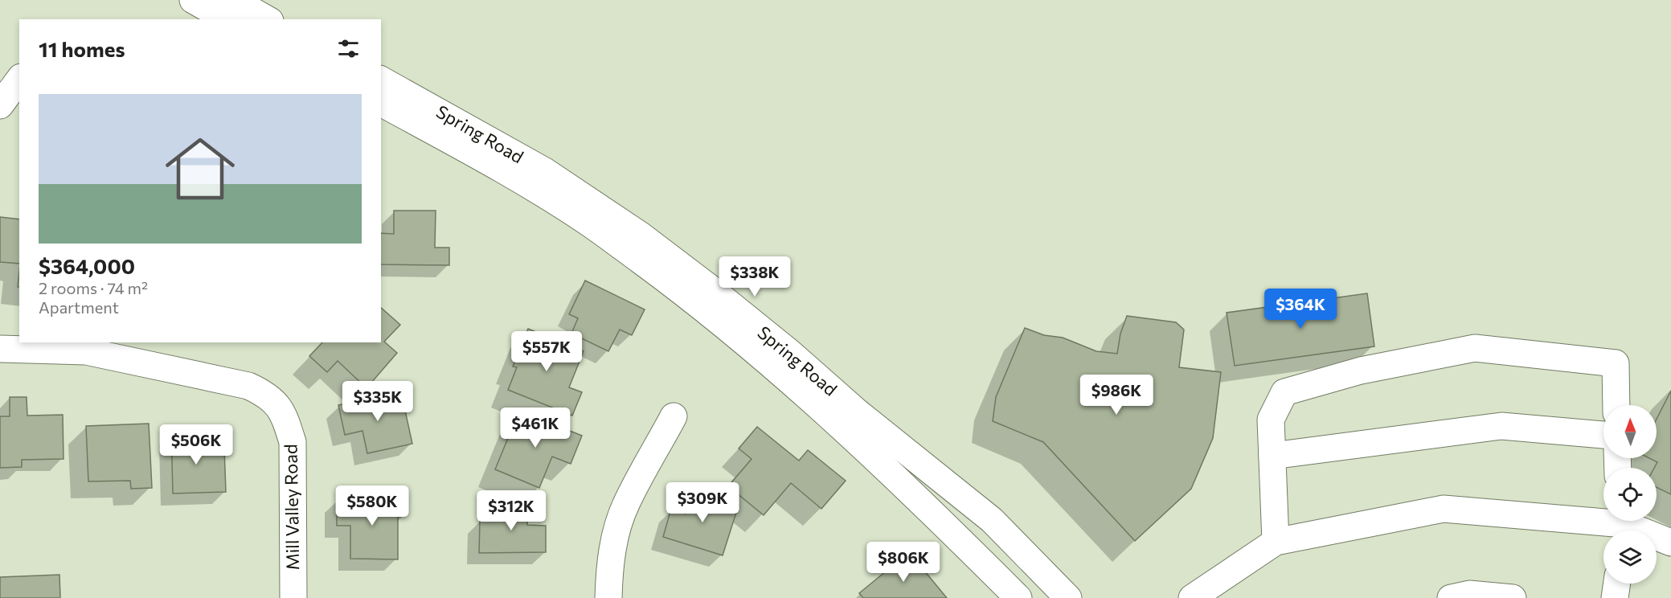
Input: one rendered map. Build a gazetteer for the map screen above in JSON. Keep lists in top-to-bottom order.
{
  "streets": {
    "main road": ["Spring Road", "Mill Valley Road"]
  },
  "north": "top",
  "page": {
    "heading": "11 homes",
    "list": [
      {
        "name": "$364,000",
        "note": "2 rooms · 74 m² · Apartment"
      }
    ],
    "price": [
      "$338K",
      "$364K",
      "$557K",
      "$986K",
      "$335K",
      "$461K",
      "$506K",
      "$309K",
      "$580K",
      "$312K",
      "$806K"
    ]
  }
}
